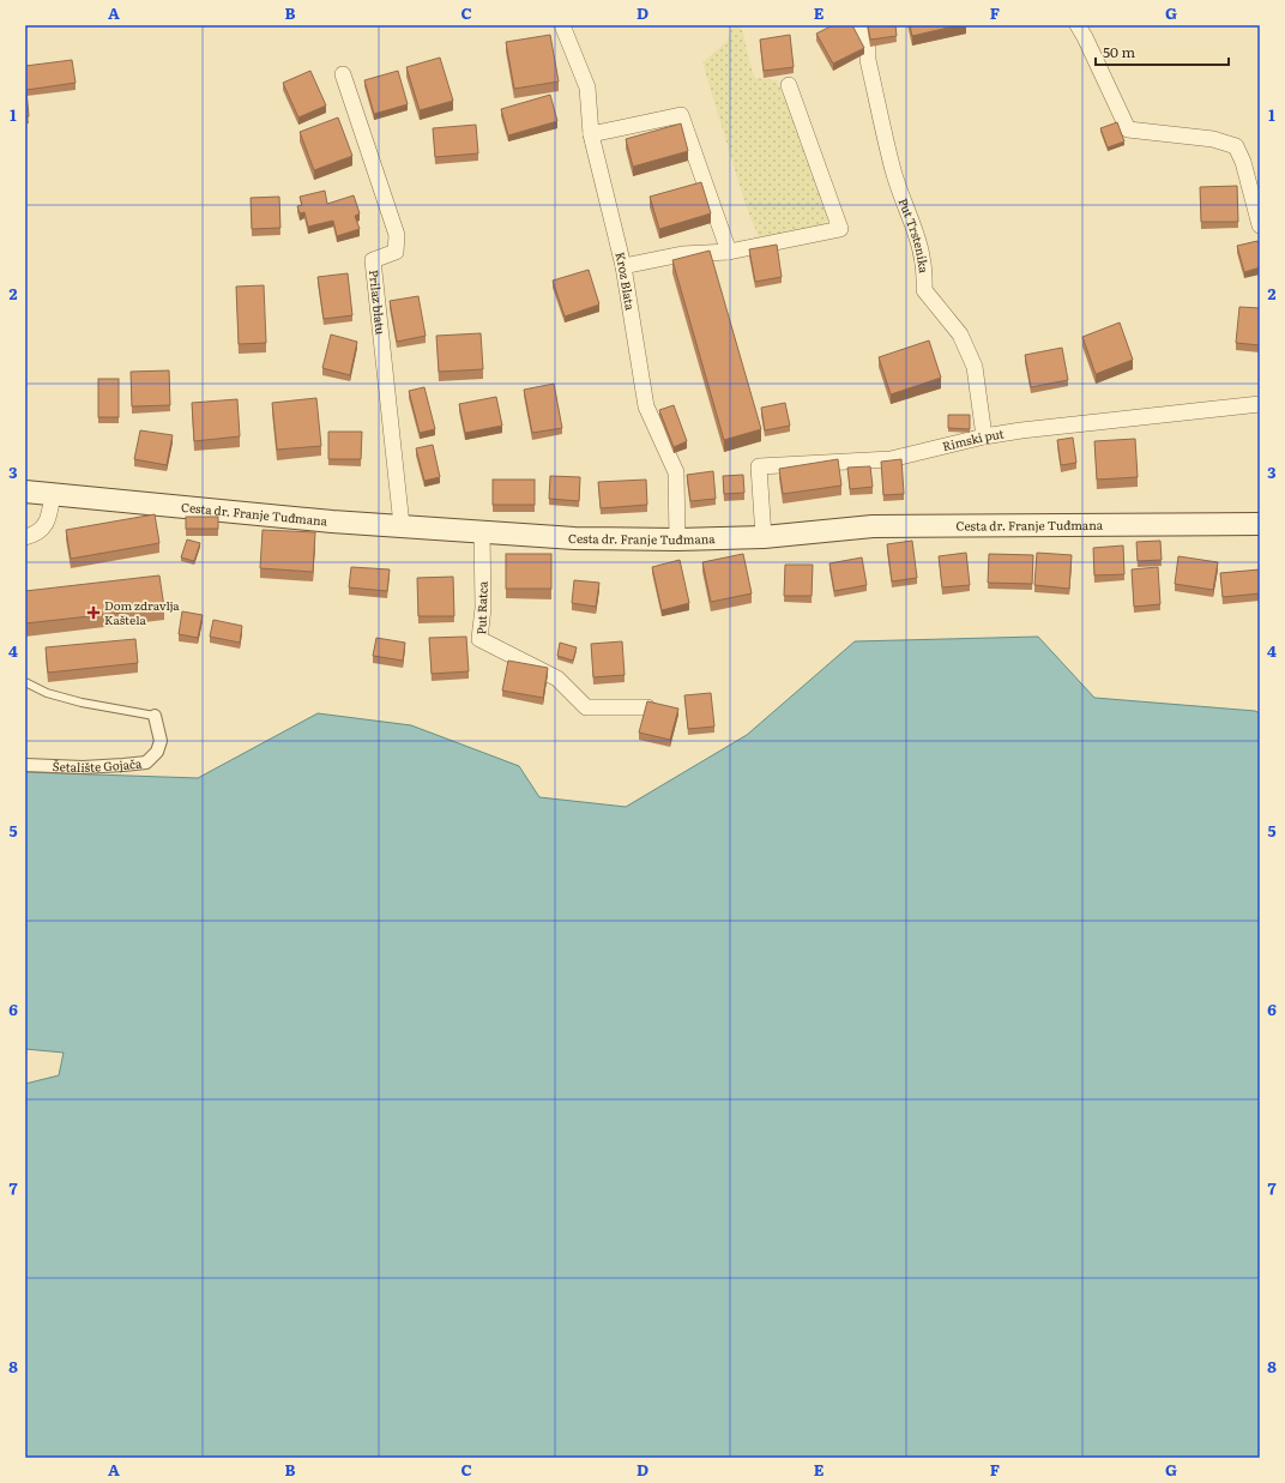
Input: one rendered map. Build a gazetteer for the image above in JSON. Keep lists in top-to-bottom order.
{
  "streets": {
    "main road": ["Cesta dr. Franje Tuđmana"],
    "street": [
      "Put Trstenika",
      "Kroz Blata",
      "Prilaz blatu",
      "Rimski put",
      "Put Ratca",
      "Šetalište Gojača"
    ]
  },
  "crossings": [
    ["Put Trstenika", "Rimski put"],
    ["Kroz Blata", "Cesta dr. Franje Tuđmana"],
    ["Prilaz blatu", "Cesta dr. Franje Tuđmana"],
    ["Rimski put", "Cesta dr. Franje Tuđmana"],
    ["Cesta dr. Franje Tuđmana", "Put Ratca"]
  ],
  "places": {
    "health": ["Dom zdravlja Kaštela"]
  },
  "scale_bar": "50 m",
  "grid": {
    "columns": [
      "A",
      "B",
      "C",
      "D",
      "E",
      "F",
      "G"
    ],
    "rows": [
      "1",
      "2",
      "3",
      "4",
      "5",
      "6",
      "7",
      "8"
    ]
  }
}
